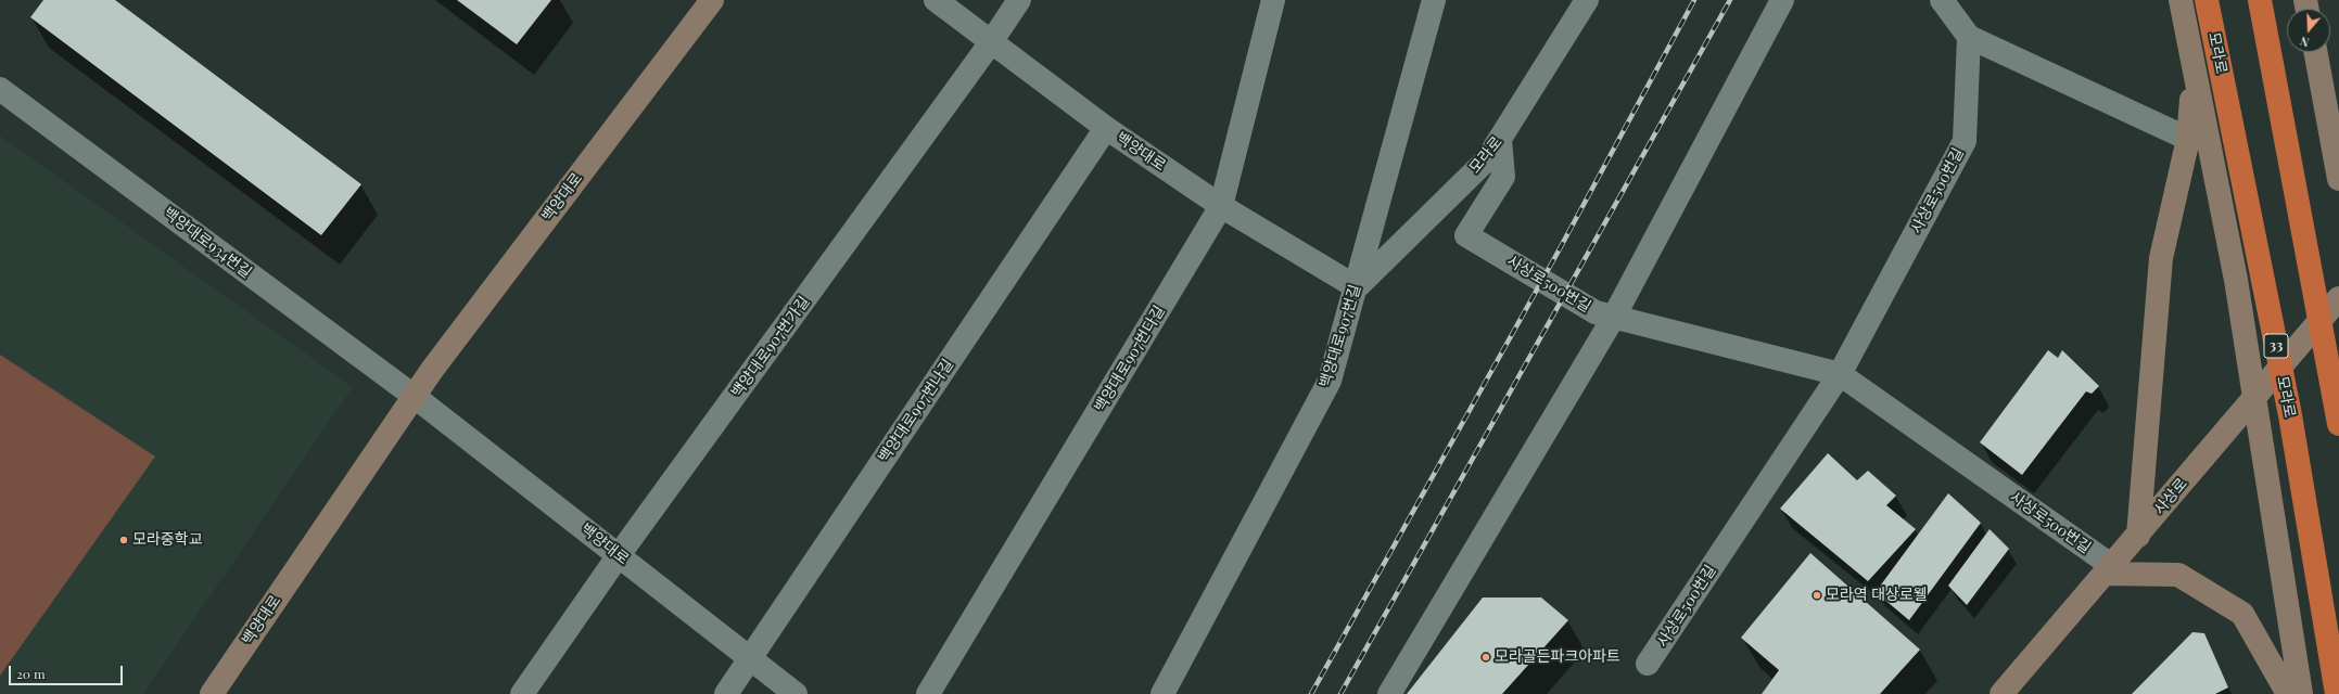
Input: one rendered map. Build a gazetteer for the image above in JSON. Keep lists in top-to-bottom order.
{
  "streets": {
    "highway": ["모라로", "33"],
    "main road": ["백양대로", "사상로"],
    "street": [
      "사상로500번길",
      "백양대로934번길",
      "백양대로907번길",
      "백양대로907번가길",
      "백양대로907번다길",
      "백양대로907번나길"
    ]
  },
  "crossings": [
    ["모라로", "백양대로"],
    ["모라로", "사상로500번길"],
    ["모라로", "백양대로907번길"],
    ["모라로", "사상로"],
    ["백양대로", "백양대로934번길"],
    ["백양대로", "백양대로907번길"],
    ["백양대로", "백양대로907번가길"],
    ["백양대로", "백양대로907번다길"],
    ["백양대로", "백양대로907번나길"],
    ["사상로500번길", "사상로"]
  ],
  "places": ["모라중학교", "모라역 대상로웰", "모라골든파크아파트"],
  "scale_bar": "20 m",
  "north": "bottom"
}
